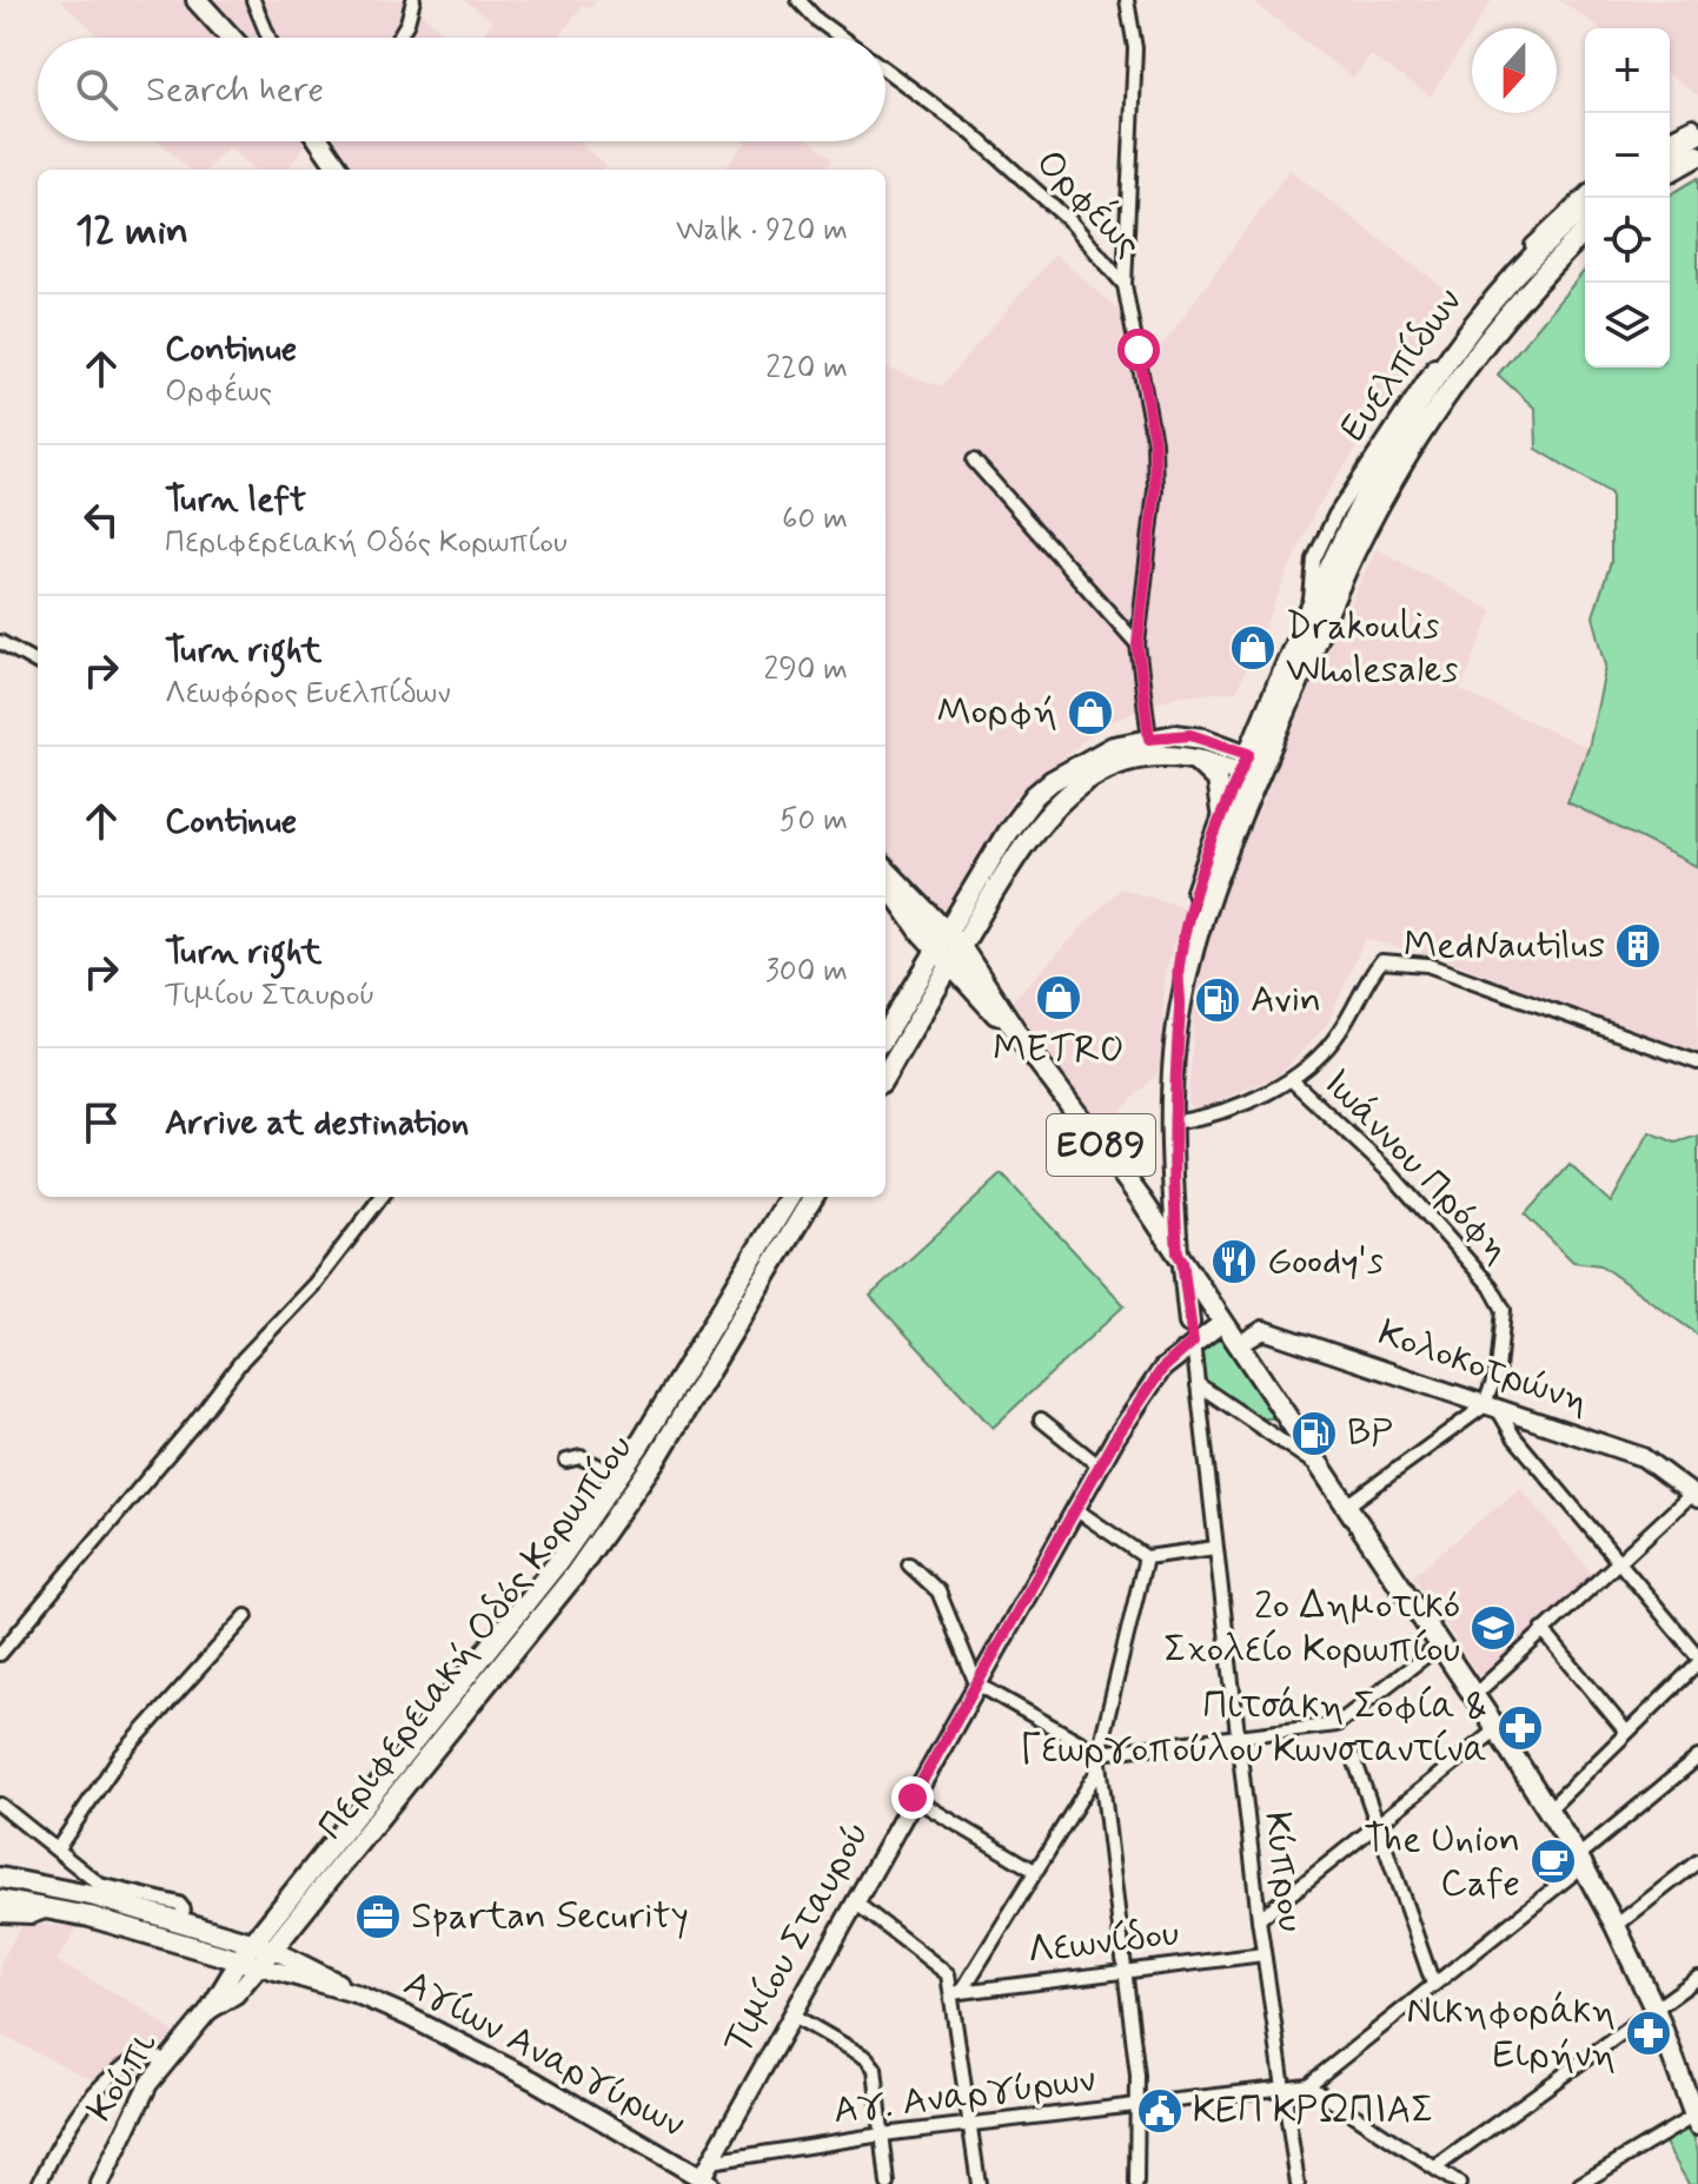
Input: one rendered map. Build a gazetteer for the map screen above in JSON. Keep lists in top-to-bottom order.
{
  "streets": {
    "main road": ["ΕΟ89", "Περιφερειακή Οδός Κορωπίου", "Αγίων Αναργύρων"],
    "street": [
      "Ορφέως",
      "Ευελπίδων",
      "Ιωάννου Πρόφη",
      "Κολοκοτρώνη",
      "Κύπρου",
      "Τιμίου Σταυρού",
      "Λεωνίδου",
      "Κούπι",
      "Αγ. Αναργύρων"
    ]
  },
  "crossings": [
    ["ΕΟ89", "Κολοκοτρώνη"],
    ["ΕΟ89", "Τιμίου Σταυρού"],
    ["Ιωάννου Πρόφη", "Κολοκοτρώνη"],
    ["Περιφερειακή Οδός Κορωπίου", "Αγίων Αναργύρων"],
    ["Περιφερειακή Οδός Κορωπίου", "Κούπι"],
    ["Κύπρου", "Τιμίου Σταυρού"],
    ["Κύπρου", "Λεωνίδου"],
    ["Κύπρου", "Αγ. Αναργύρων"],
    ["Τιμίου Σταυρού", "Αγίων Αναργύρων"],
    ["Τιμίου Σταυρού", "Αγ. Αναργύρων"],
    ["Αγίων Αναργύρων", "Κούπι"],
    ["Αγίων Αναργύρων", "Αγ. Αναργύρων"]
  ],
  "places": {
    "shop": ["Drakoulis Wholesales", "Μορφή", "METRO"],
    "building": ["MedNautilus"],
    "fuel station": ["Avin", "BP"],
    "restaurant": ["Goody's"],
    "school or university": ["2ο Δημοτικό Σχολείο Κορωπίου"],
    "pharmacy": ["Πιτσάκη Σοφία & Γεωργοπούλου Κωνσταντίνα", "Νικηφοράκη Ειρήνη"],
    "cafe": ["The Union Cafe"],
    "office": ["Spartan Security"],
    "public building": ["ΚΕΠ ΚΡΩΠΙΑΣ"]
  },
  "north": "bottom",
  "page": {
    "map_buttons": ["+", "−"],
    "search": "Search here",
    "heading": ["12 min", "Walk · 920 m"],
    "list": [
      ["Continue", "Ορφέως", "220 m"],
      ["Turn left", "Περιφερειακή Οδός Κορωπίου", "60 m"],
      ["Turn right", "Λεωφόρος Ευελπίδων", "290 m"],
      ["Continue", "50 m"],
      ["Turn right", "Τιμίου Σταυρού", "300 m"],
      "Arrive at destination"
    ]
  }
}
